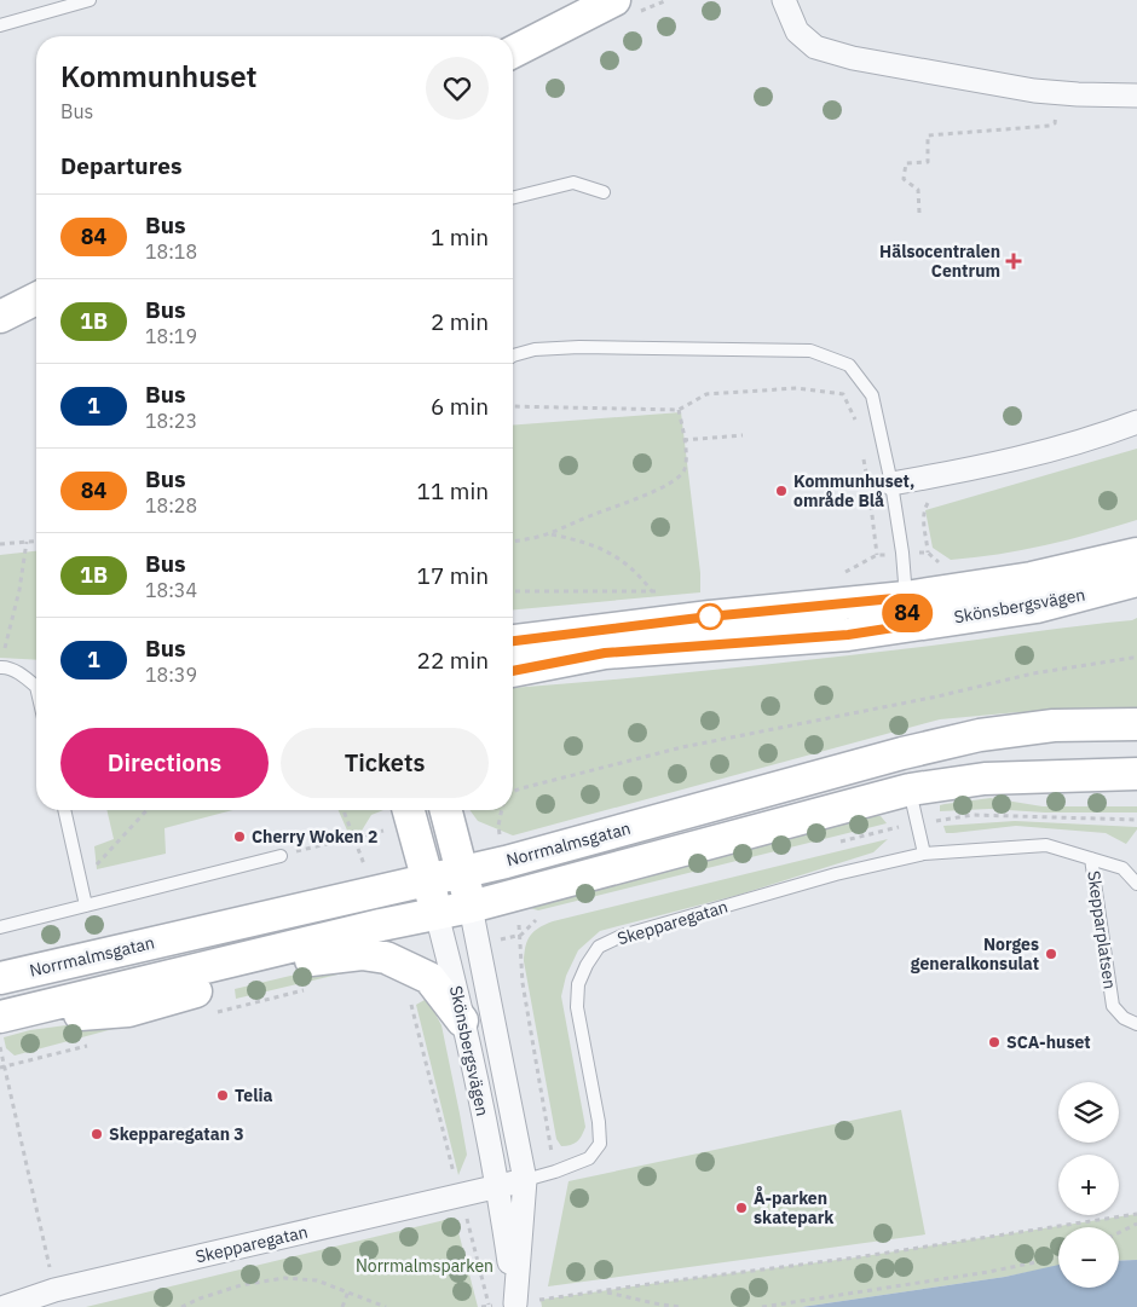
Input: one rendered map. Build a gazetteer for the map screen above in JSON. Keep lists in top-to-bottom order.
{
  "streets": {
    "main road": ["Skönsbergsvägen", "Norrmalmsgatan"],
    "street": ["Skepparegatan"],
    "lane": ["Skepparplatsen"]
  },
  "crossings": [
    ["Skönsbergsvägen", "Norrmalmsgatan"],
    ["Skönsbergsvägen", "Skepparegatan"],
    ["Skepparegatan", "Skepparplatsen"]
  ],
  "parks": ["Norrmalmsparken"],
  "places": {
    "health": ["Hälsocentralen Centrum"],
    "other": [
      "Kommunhuset, område Blå",
      "Cherry Woken 2",
      "Norges generalkonsulat",
      "SCA-huset",
      "Telia",
      "Skepparegatan 3",
      "Å-parken skatepark"
    ]
  },
  "lines": ["bus line 84"],
  "page": {
    "on_map": "84",
    "heading": [
      ["Kommunhuset", "Bus"],
      "Departures"
    ],
    "list": [
      {
        "mark": "84",
        "name": "Bus",
        "note": "18:18",
        "value": "1 min"
      },
      {
        "mark": "1B",
        "name": "Bus",
        "note": "18:19",
        "value": "2 min"
      },
      {
        "mark": "1",
        "name": "Bus",
        "note": "18:23",
        "value": "6 min"
      },
      {
        "mark": "84",
        "name": "Bus",
        "note": "18:28",
        "value": "11 min"
      },
      {
        "mark": "1B",
        "name": "Bus",
        "note": "18:34",
        "value": "17 min"
      },
      {
        "mark": "1",
        "name": "Bus",
        "note": "18:39",
        "value": "22 min"
      }
    ],
    "buttons": ["Directions", "Tickets"],
    "map_buttons": ["+", "−"]
  }
}
